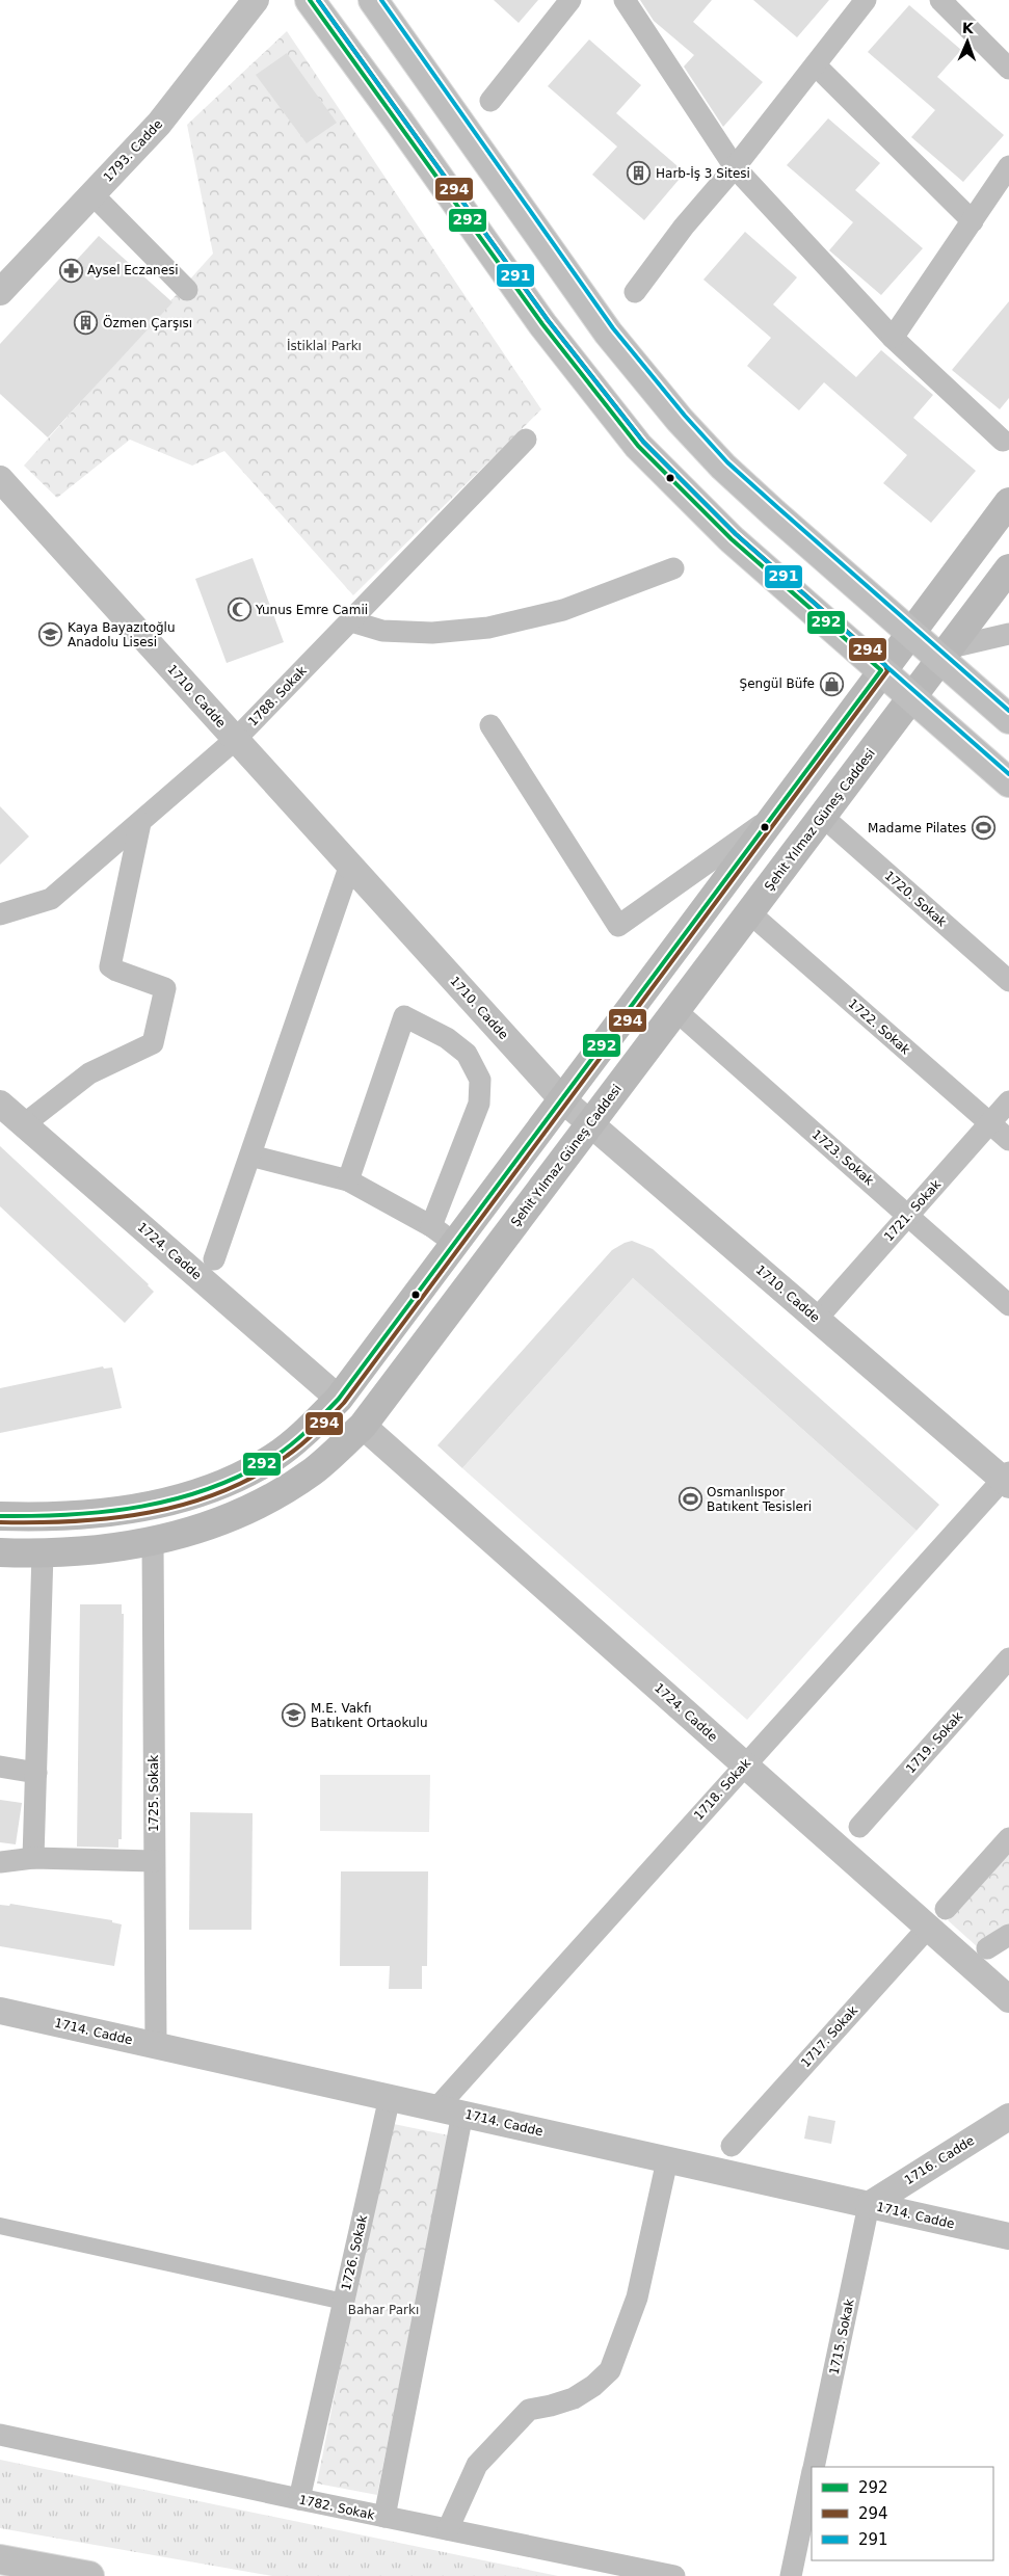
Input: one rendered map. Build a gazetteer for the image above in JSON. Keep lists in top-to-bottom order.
{
  "streets": {
    "main road": ["Şehit Yılmaz Güneş Caddesi"],
    "street": [
      "1793. Cadde",
      "1710. Cadde",
      "1788. Sokak",
      "1720. Sokak",
      "1722. Sokak",
      "1723. Sokak",
      "1721. Sokak",
      "1724. Cadde",
      "1719. Sokak",
      "1718. Sokak",
      "1725. Sokak",
      "1714. Cadde",
      "1717. Sokak",
      "1716. Cadde",
      "1726. Sokak",
      "1715. Sokak",
      "1782. Sokak"
    ]
  },
  "crossings": [
    ["1710. Cadde", "1788. Sokak"],
    ["1710. Cadde", "Şehit Yılmaz Güneş Caddesi"],
    ["1710. Cadde", "1721. Sokak"],
    ["1710. Cadde", "1718. Sokak"],
    ["Şehit Yılmaz Güneş Caddesi", "1720. Sokak"],
    ["Şehit Yılmaz Güneş Caddesi", "1722. Sokak"],
    ["Şehit Yılmaz Güneş Caddesi", "1723. Sokak"],
    ["Şehit Yılmaz Güneş Caddesi", "1724. Cadde"],
    ["Şehit Yılmaz Güneş Caddesi", "1725. Sokak"],
    ["1722. Sokak", "1721. Sokak"],
    ["1723. Sokak", "1721. Sokak"],
    ["1724. Cadde", "1718. Sokak"],
    ["1724. Cadde", "1717. Sokak"],
    ["1718. Sokak", "1714. Cadde"],
    ["1725. Sokak", "1714. Cadde"],
    ["1714. Cadde", "1716. Cadde"],
    ["1714. Cadde", "1726. Sokak"],
    ["1714. Cadde", "1715. Sokak"],
    ["1716. Cadde", "1715. Sokak"],
    ["1726. Sokak", "1782. Sokak"]
  ],
  "parks": ["İstiklal Parkı", "Bahar Parkı"],
  "places": {
    "building": ["Harb-İş 3 Sitesi", "Özmen Çarşısı"],
    "pharmacy": ["Aysel Eczanesi"],
    "mosque": ["Yunus Emre Camii"],
    "school or university": ["Kaya Bayazıtoğlu Anadolu Lisesi", "M.E. Vakfı Batıkent Ortaokulu"],
    "shop": ["Şengül Büfe"],
    "sports": ["Madame Pilates", "Osmanlıspor Batıkent Tesisleri"]
  },
  "lines": ["transit line 292", "transit line 294", "transit line 291"],
  "legend": ["292", "294", "291"],
  "north": "top"
}
